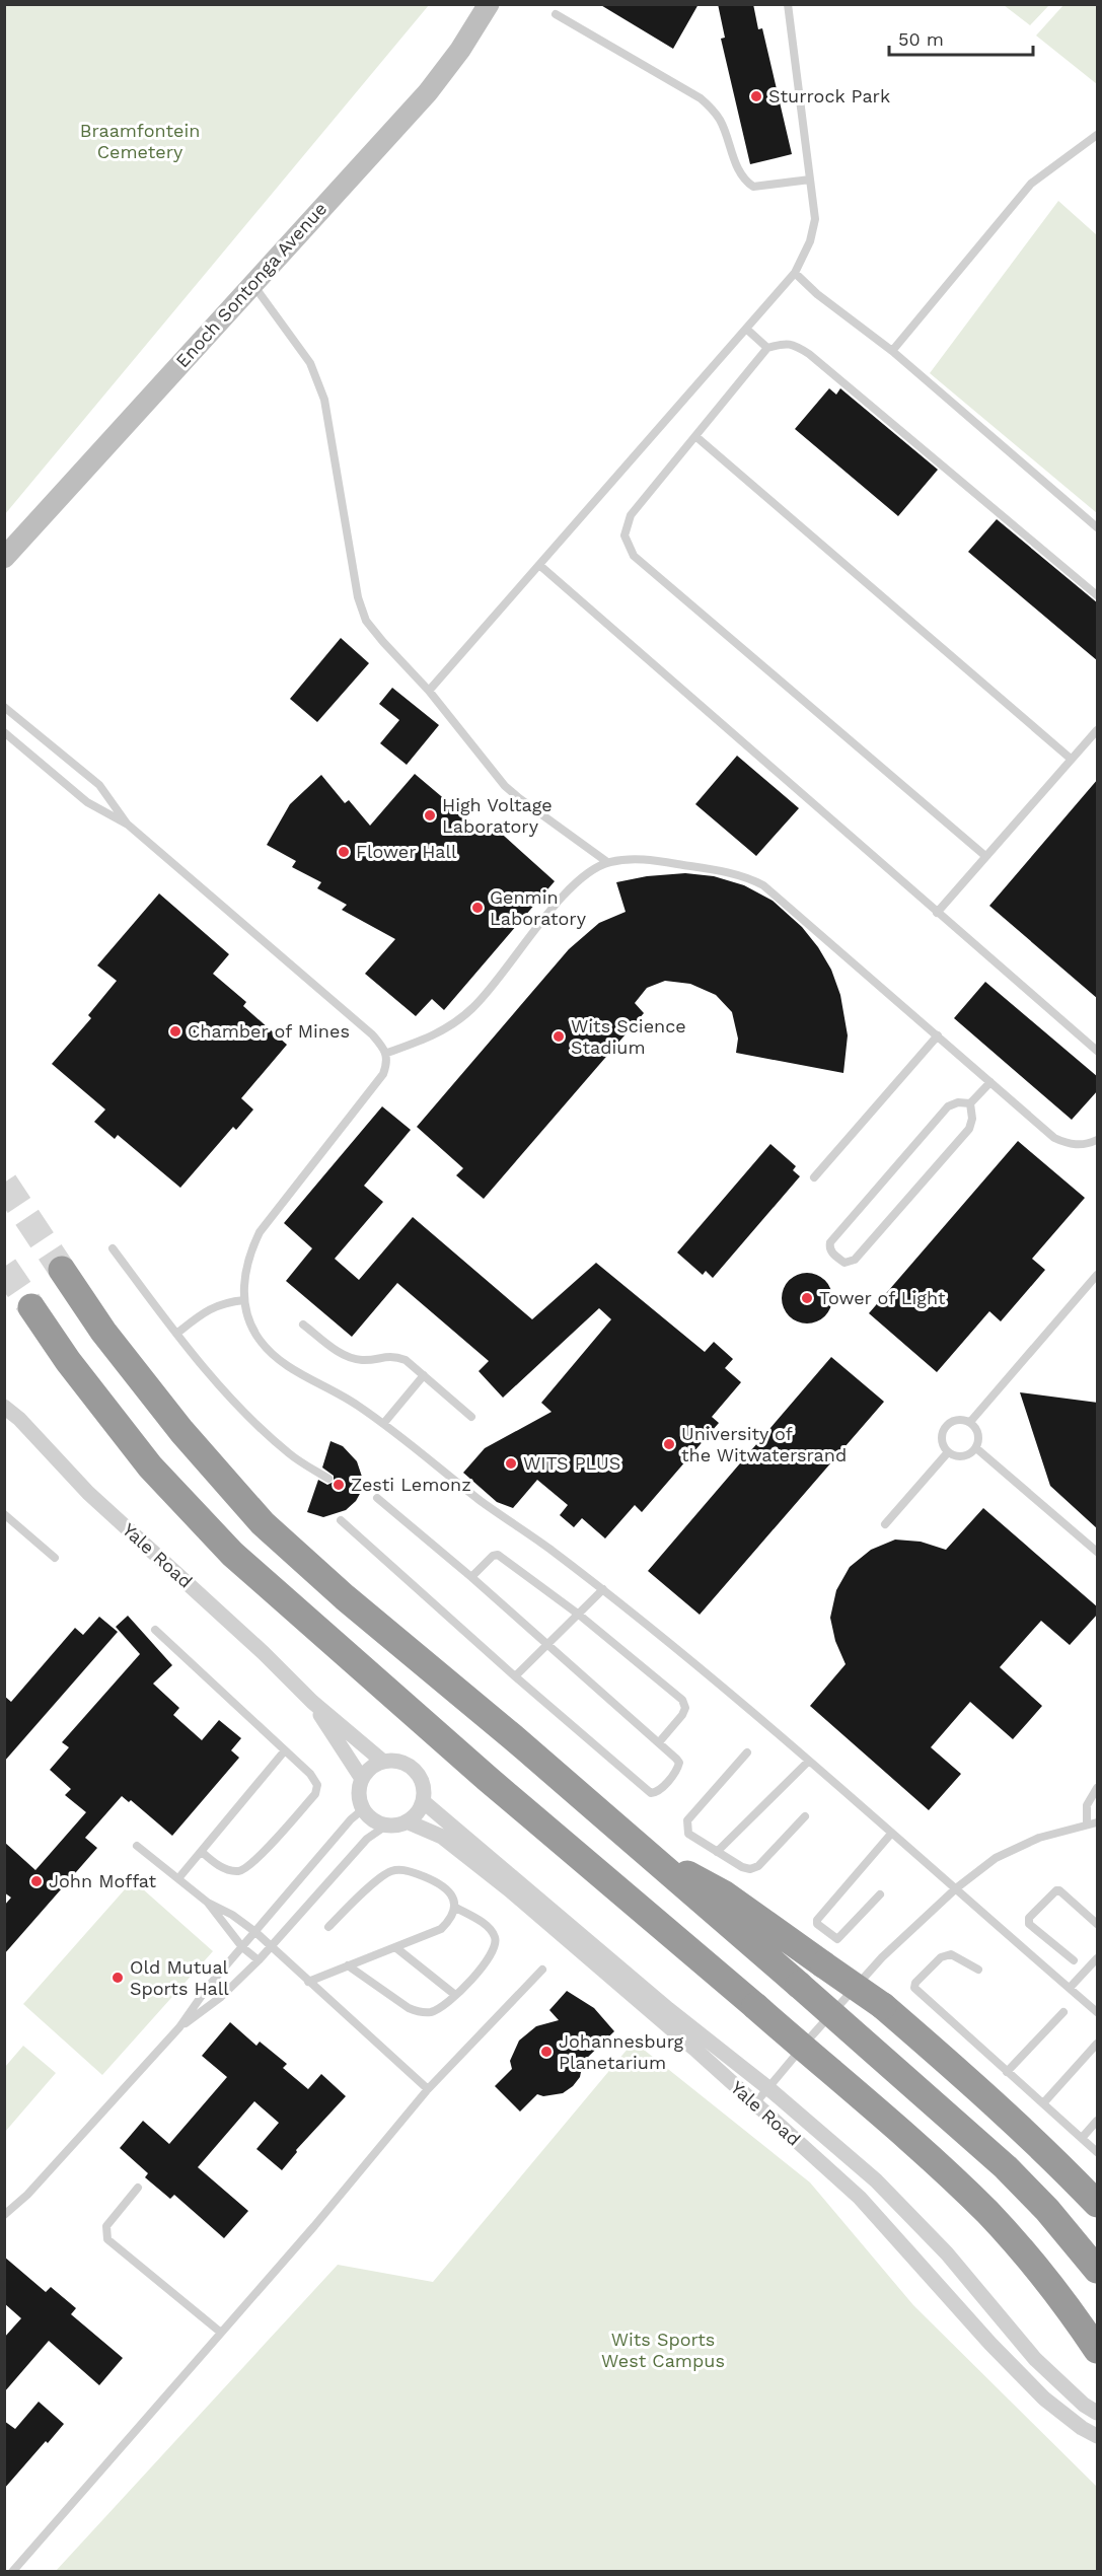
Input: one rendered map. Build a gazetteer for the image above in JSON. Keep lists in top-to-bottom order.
{
  "streets": {
    "main road": ["Enoch Sontonga Avenue"],
    "street": ["Yale Road"]
  },
  "parks": ["Braamfontein Cemetery", "Wits Sports West Campus"],
  "places": [
    "Sturrock Park",
    "High Voltage Laboratory",
    "Flower Hall",
    "Genmin Laboratory",
    "Chamber of Mines",
    "Wits Science Stadium",
    "Tower of Light",
    "University of the Witwatersrand",
    "WITS PLUS",
    "Zesti Lemonz",
    "John Moffat",
    "Old Mutual Sports Hall",
    "Johannesburg Planetarium"
  ],
  "scale_bar": "50 m"
}
